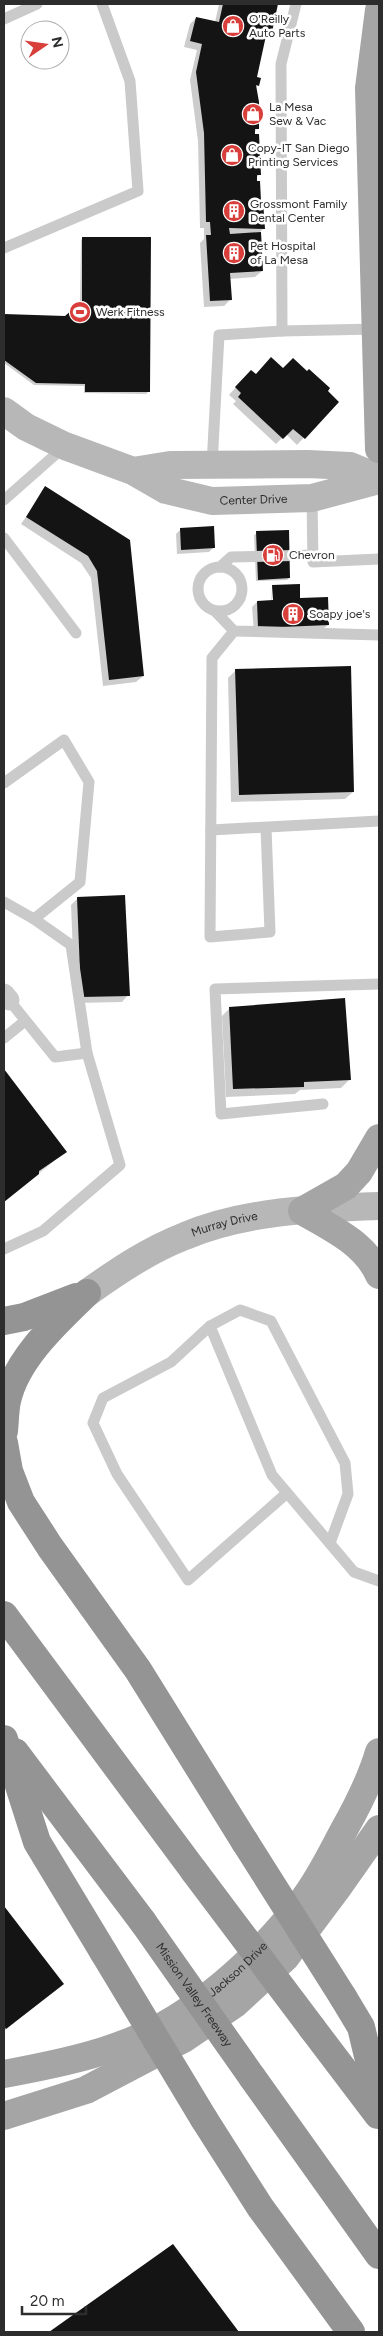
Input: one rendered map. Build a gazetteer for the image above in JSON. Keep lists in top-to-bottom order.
{
  "streets": {
    "highway": ["Mission Valley Freeway"],
    "main road": ["Center Drive", "Murray Drive", "Jackson Drive"]
  },
  "places": {
    "shop": ["O'Reilly Auto Parts", "La Mesa Sew & Vac", "Copy-IT San Diego Printing Services"],
    "building": ["Grossmont Family Dental Center", "Pet Hospital of La Mesa", "Soapy joe's"],
    "sports": ["Werk Fitness"],
    "fuel station": ["Chevron"]
  },
  "scale_bar": "20 m",
  "north": "right"
}
